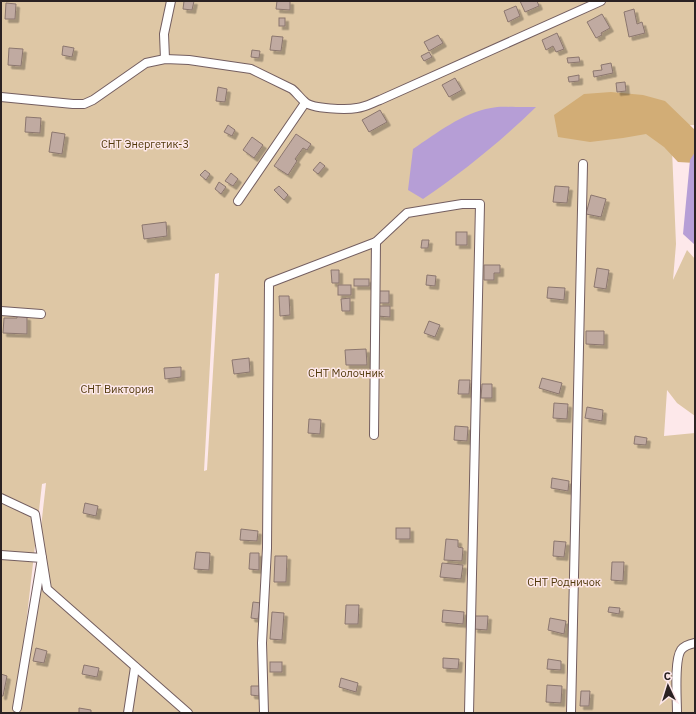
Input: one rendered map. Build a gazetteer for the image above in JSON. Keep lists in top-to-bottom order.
{
  "parks": [
    "СНТ Энергетик-3",
    "СНТ Молочник",
    "СНТ Виктория",
    "СНТ Родничок"
  ],
  "north": "top"
}
